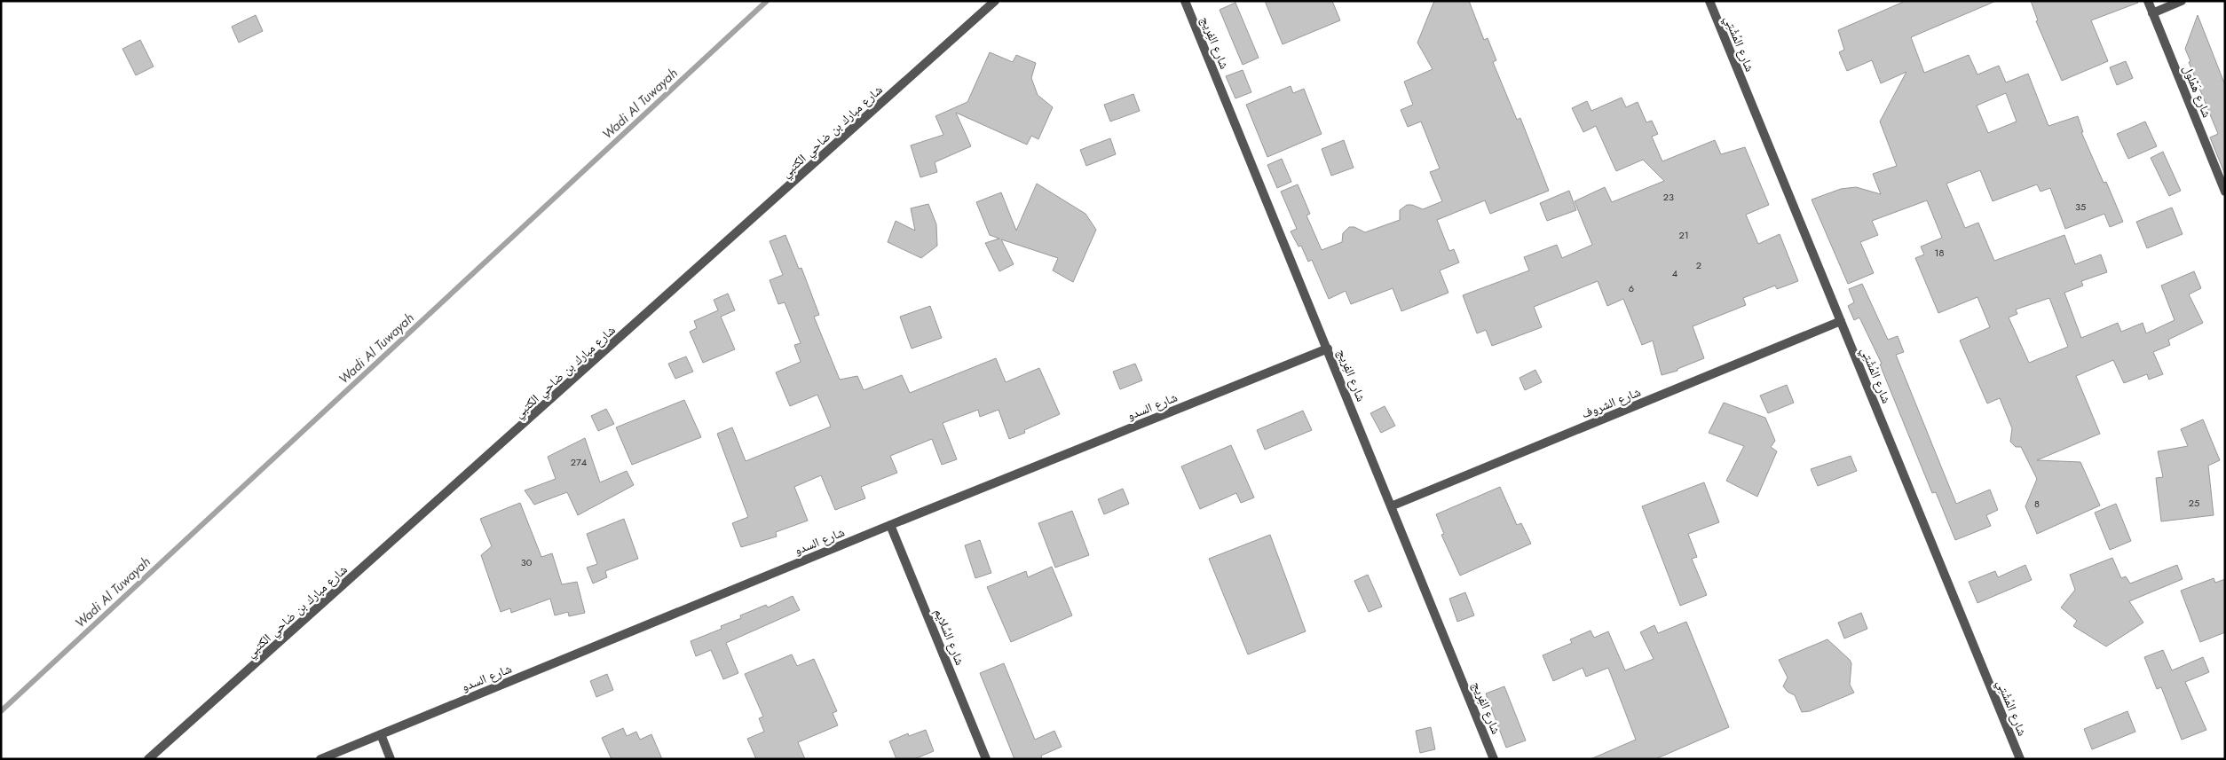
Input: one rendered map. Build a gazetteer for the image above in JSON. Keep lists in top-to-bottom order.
{
  "streets": {
    "street": [
      "شارع الفِريج",
      "شارع المُشْتِي",
      "شارع هَمْلول",
      "شارع مبارك بن ضاحي الكتبي",
      "شارع الشروف",
      "شارع السدو",
      "شارع السَّلايم"
    ]
  },
  "crossings": [
    ["شارع الفِريج", "شارع الشروف"],
    ["شارع الفِريج", "شارع السدو"],
    ["شارع المُشْتِي", "شارع الشروف"],
    ["شارع السدو", "شارع السَّلايم"]
  ],
  "water": ["Wadi Al Tuwayah"],
  "house_numbers": [
    "23",
    "35",
    "21",
    "18",
    "2",
    "4",
    "6",
    "274",
    "25",
    "8",
    "30"
  ]
}
